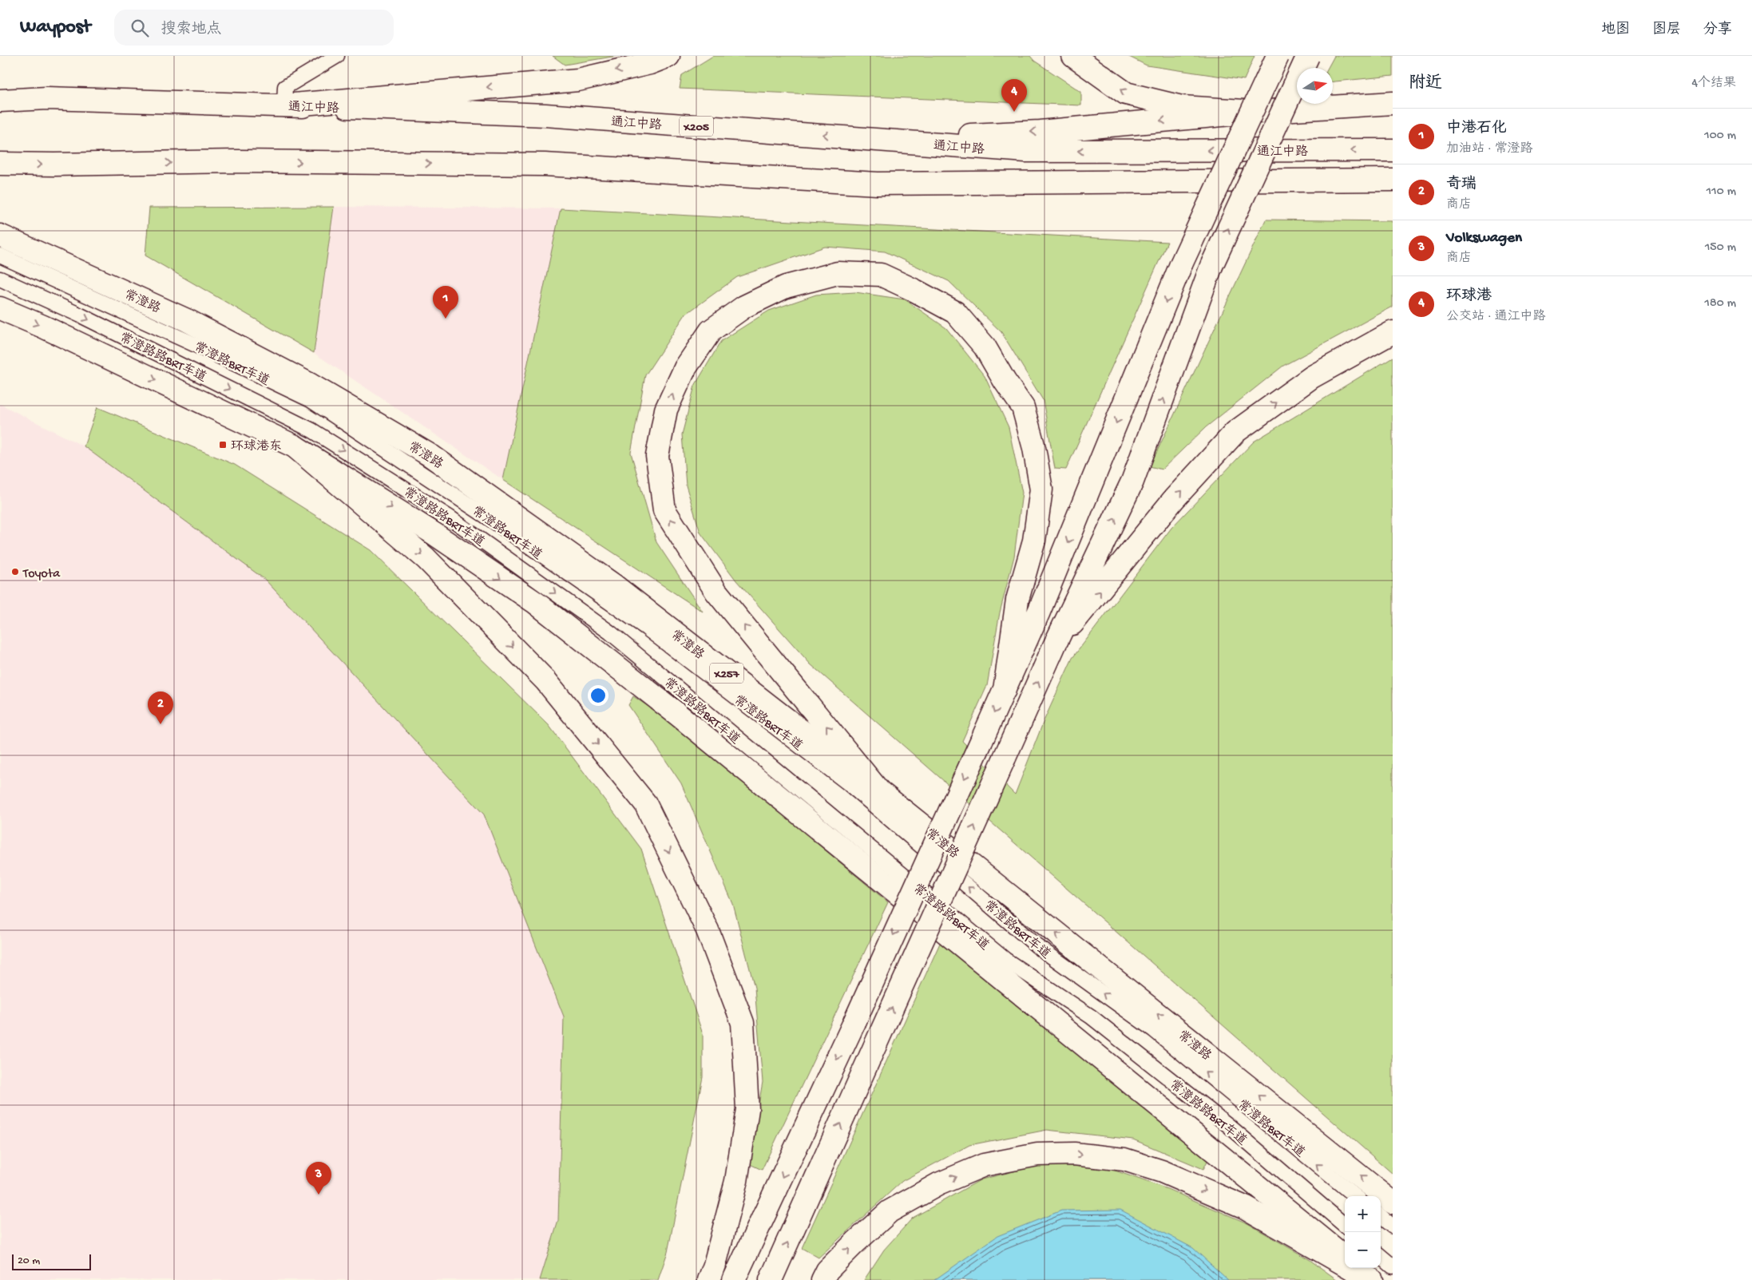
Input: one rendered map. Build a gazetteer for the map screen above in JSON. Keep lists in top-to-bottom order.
{
  "streets": {
    "main road": [
      "通江中路",
      "X205",
      "常澄路",
      "X257"
    ],
    "lane": ["常澄路路BRT车道", "常澄路BRT车道"]
  },
  "one_way": ["常澄路路BRT车道", "常澄路BRT车道"],
  "places": {
    "transit": ["环球港东"],
    "other": ["Toyota"]
  },
  "scale_bar": "20 m",
  "north": "right",
  "page": {
    "header": "Waypost",
    "search": "搜索地点",
    "nav": ["地图", "图层", "分享"],
    "heading": ["附近", "4个结果"],
    "pins": [
      "4",
      "1",
      "2",
      "3"
    ],
    "list": [
      {
        "mark": "1",
        "name": "中港石化",
        "note": "加油站 · 常澄路",
        "value": "100 m"
      },
      {
        "mark": "2",
        "name": "奇瑞",
        "note": "商店",
        "value": "110 m"
      },
      {
        "mark": "3",
        "name": "Volkswagen",
        "note": "商店",
        "value": "150 m"
      },
      {
        "mark": "4",
        "name": "环球港",
        "note": "公交站 · 通江中路",
        "value": "180 m"
      }
    ],
    "map_buttons": ["+", "−"],
    "scale": "20 m"
  }
}
